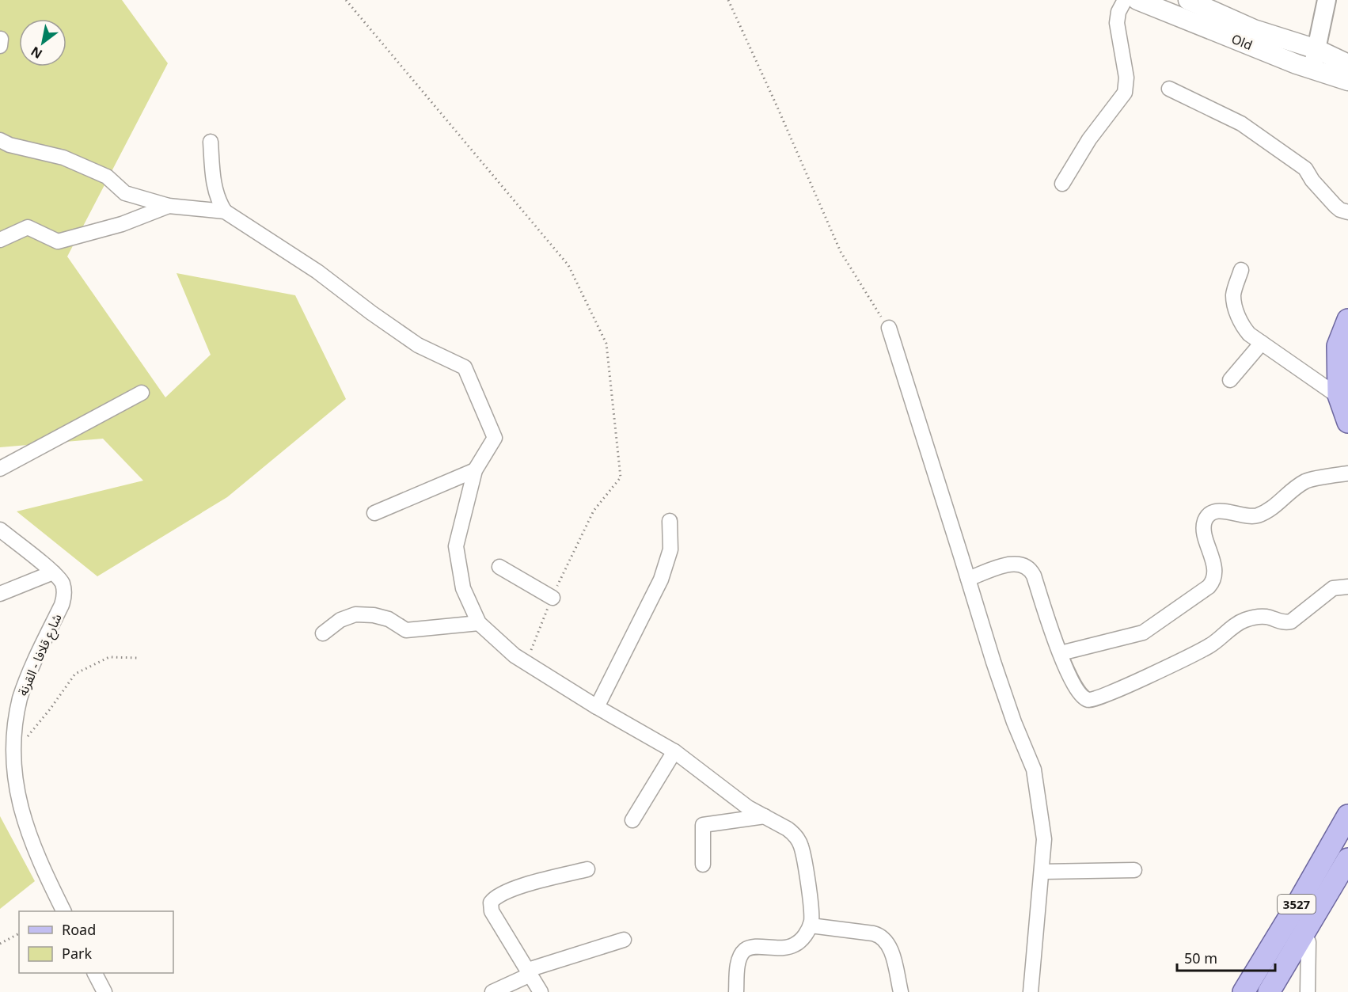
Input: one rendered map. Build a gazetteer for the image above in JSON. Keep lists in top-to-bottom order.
{
  "streets": {
    "main road": ["Old", "3527"],
    "street": ["شارع قلافا - القرنة"]
  },
  "legend": ["Road", "Park"],
  "scale_bar": "50 m",
  "north": "bottom left"
}
